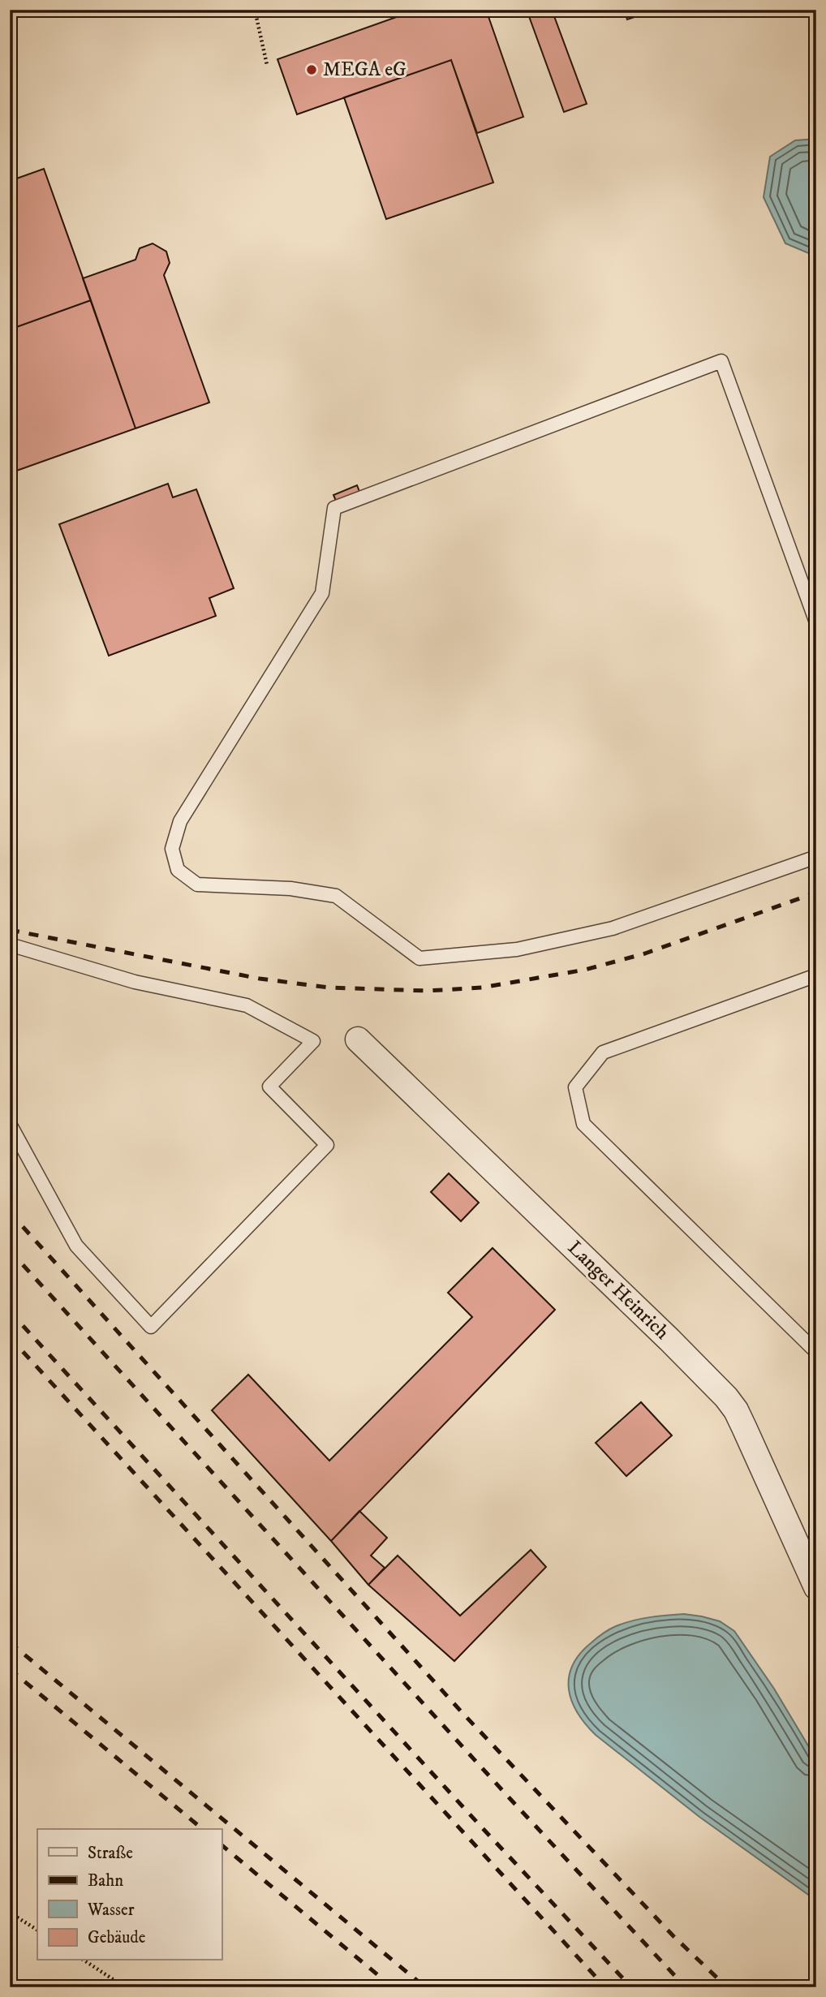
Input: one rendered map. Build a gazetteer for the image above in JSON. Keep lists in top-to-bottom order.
{
  "streets": {
    "street": ["Langer Heinrich"]
  },
  "places": ["MEGA eG"],
  "legend": [
    "Straße",
    "Bahn",
    "Wasser",
    "Gebäude"
  ]
}
